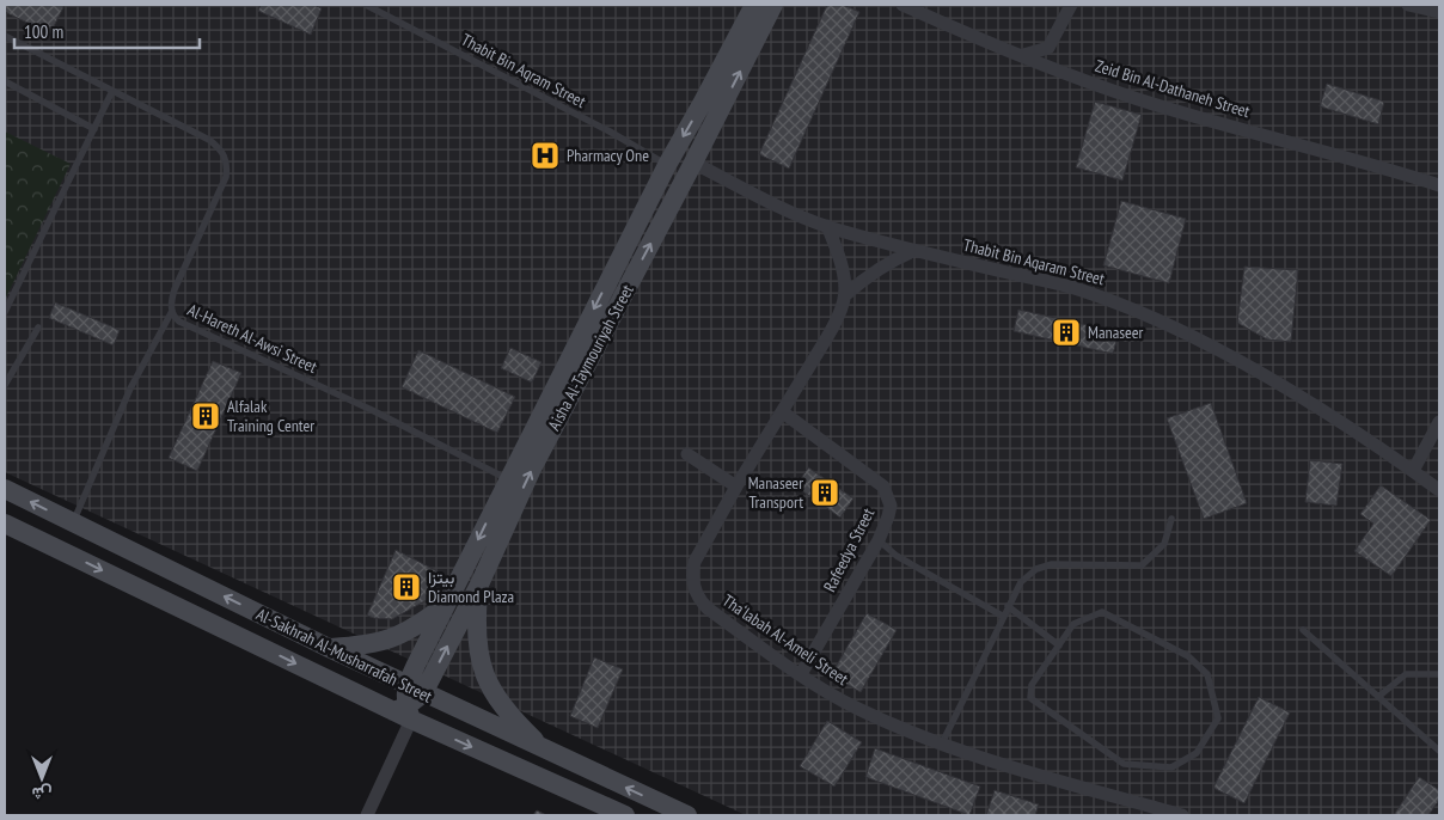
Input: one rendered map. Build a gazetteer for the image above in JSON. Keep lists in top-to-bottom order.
{
  "streets": {
    "main road": ["Aisha Al-Taymouriyah Street", "Al-Sakhrah Al-Musharrafah Street"],
    "street": [
      "Zeid Bin Al-Dathaneh Street",
      "Thabit Bin Aqaram Street",
      "Rafeedya Street",
      "Tha‘labah Al-Ameli Street"
    ],
    "lane": ["Thabit Bin Aqram Street", "Al-Hareth Al-Awsi Street"]
  },
  "crossings": [
    ["Thabit Bin Aqram Street", "Aisha Al-Taymouriyah Street"],
    ["Thabit Bin Aqaram Street", "Aisha Al-Taymouriyah Street"],
    ["Thabit Bin Aqaram Street", "Tha‘labah Al-Ameli Street"],
    ["Al-Hareth Al-Awsi Street", "Aisha Al-Taymouriyah Street"],
    ["Aisha Al-Taymouriyah Street", "Al-Sakhrah Al-Musharrafah Street"],
    ["Rafeedya Street", "Tha‘labah Al-Ameli Street"]
  ],
  "places": {
    "hospital": ["Pharmacy One"],
    "building": [
      "Manaseer",
      "Alfalak Training Center",
      "Manaseer Transport",
      "بيتزا Diamond Plaza"
    ]
  },
  "scale_bar": "100 m",
  "north": "bottom"
}
